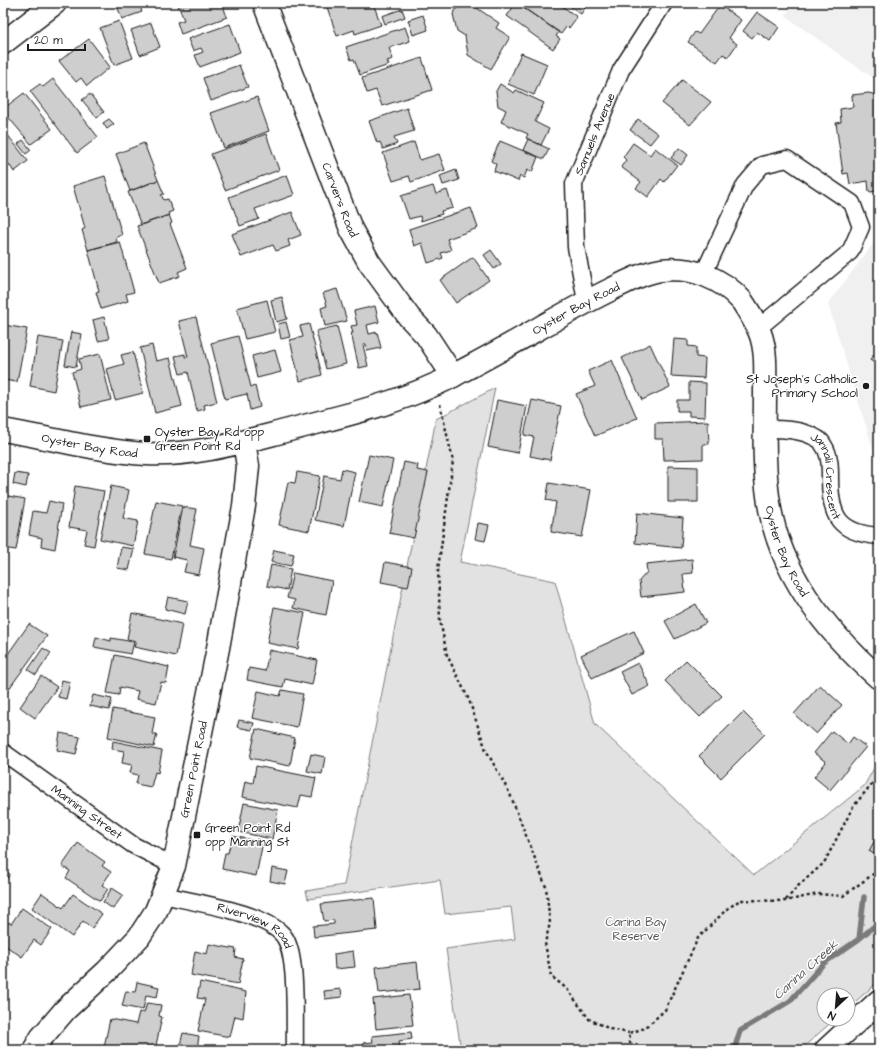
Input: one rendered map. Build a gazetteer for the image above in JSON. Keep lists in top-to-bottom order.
{
  "streets": {
    "street": [
      "Samuels Avenue",
      "Carvers Road",
      "Oyster Bay Road",
      "Jannali Crescent",
      "Green Point Road",
      "Manning Street",
      "Riverview Road"
    ]
  },
  "crossings": [
    ["Samuels Avenue", "Oyster Bay Road"],
    ["Carvers Road", "Oyster Bay Road"],
    ["Oyster Bay Road", "Jannali Crescent"],
    ["Oyster Bay Road", "Green Point Road"],
    ["Green Point Road", "Manning Street"],
    ["Green Point Road", "Riverview Road"]
  ],
  "water": ["Carina Creek"],
  "parks": ["Carina Bay Reserve"],
  "places": {
    "other": ["St Joseph's Catholic Primary School"],
    "transit": ["Oyster Bay Rd opp Green Point Rd", "Green Point Rd opp Manning St"]
  },
  "scale_bar": "20 m",
  "north": "bottom left"
}
